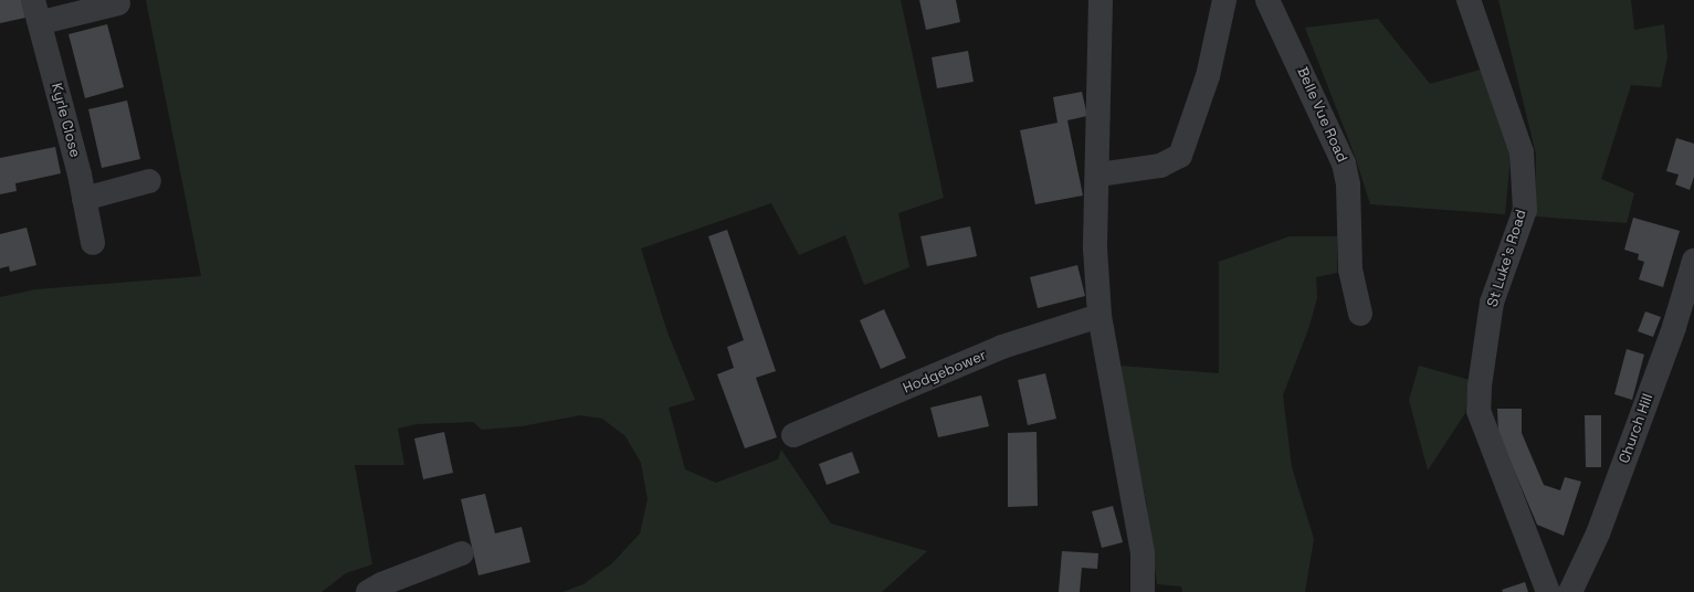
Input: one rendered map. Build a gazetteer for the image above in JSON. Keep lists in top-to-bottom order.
{
  "streets": {
    "street": [
      "Belle Vue Road",
      "Kyrle Close",
      "St Luke's Road",
      "Hodgebower",
      "Church Hill"
    ]
  }
}
